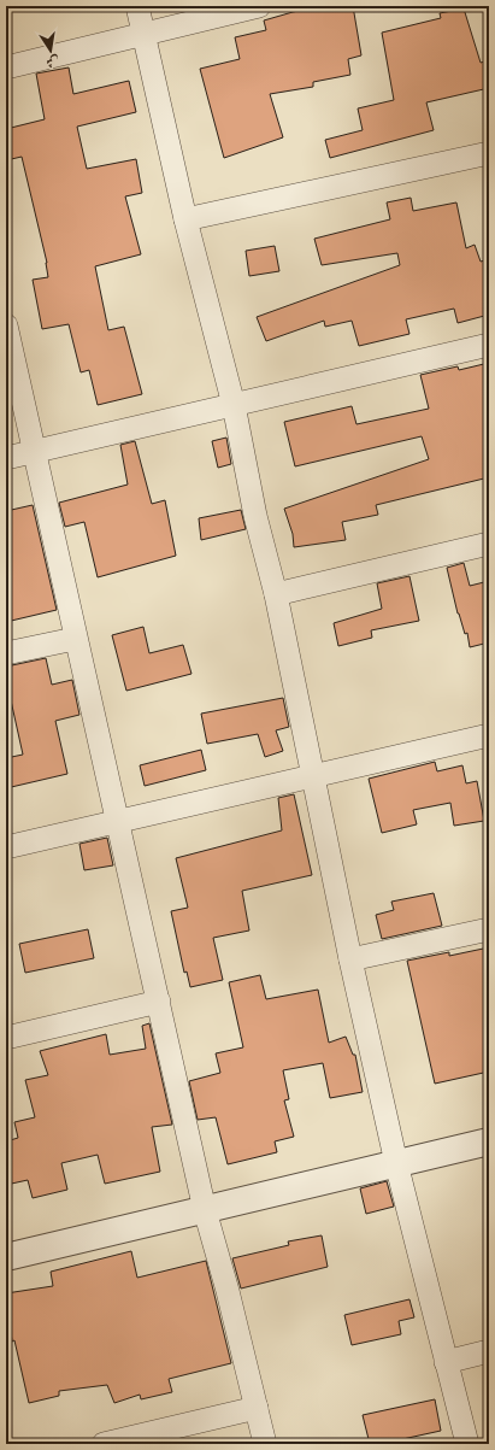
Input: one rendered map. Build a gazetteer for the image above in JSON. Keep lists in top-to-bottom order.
{
  "north": "bottom"
}
